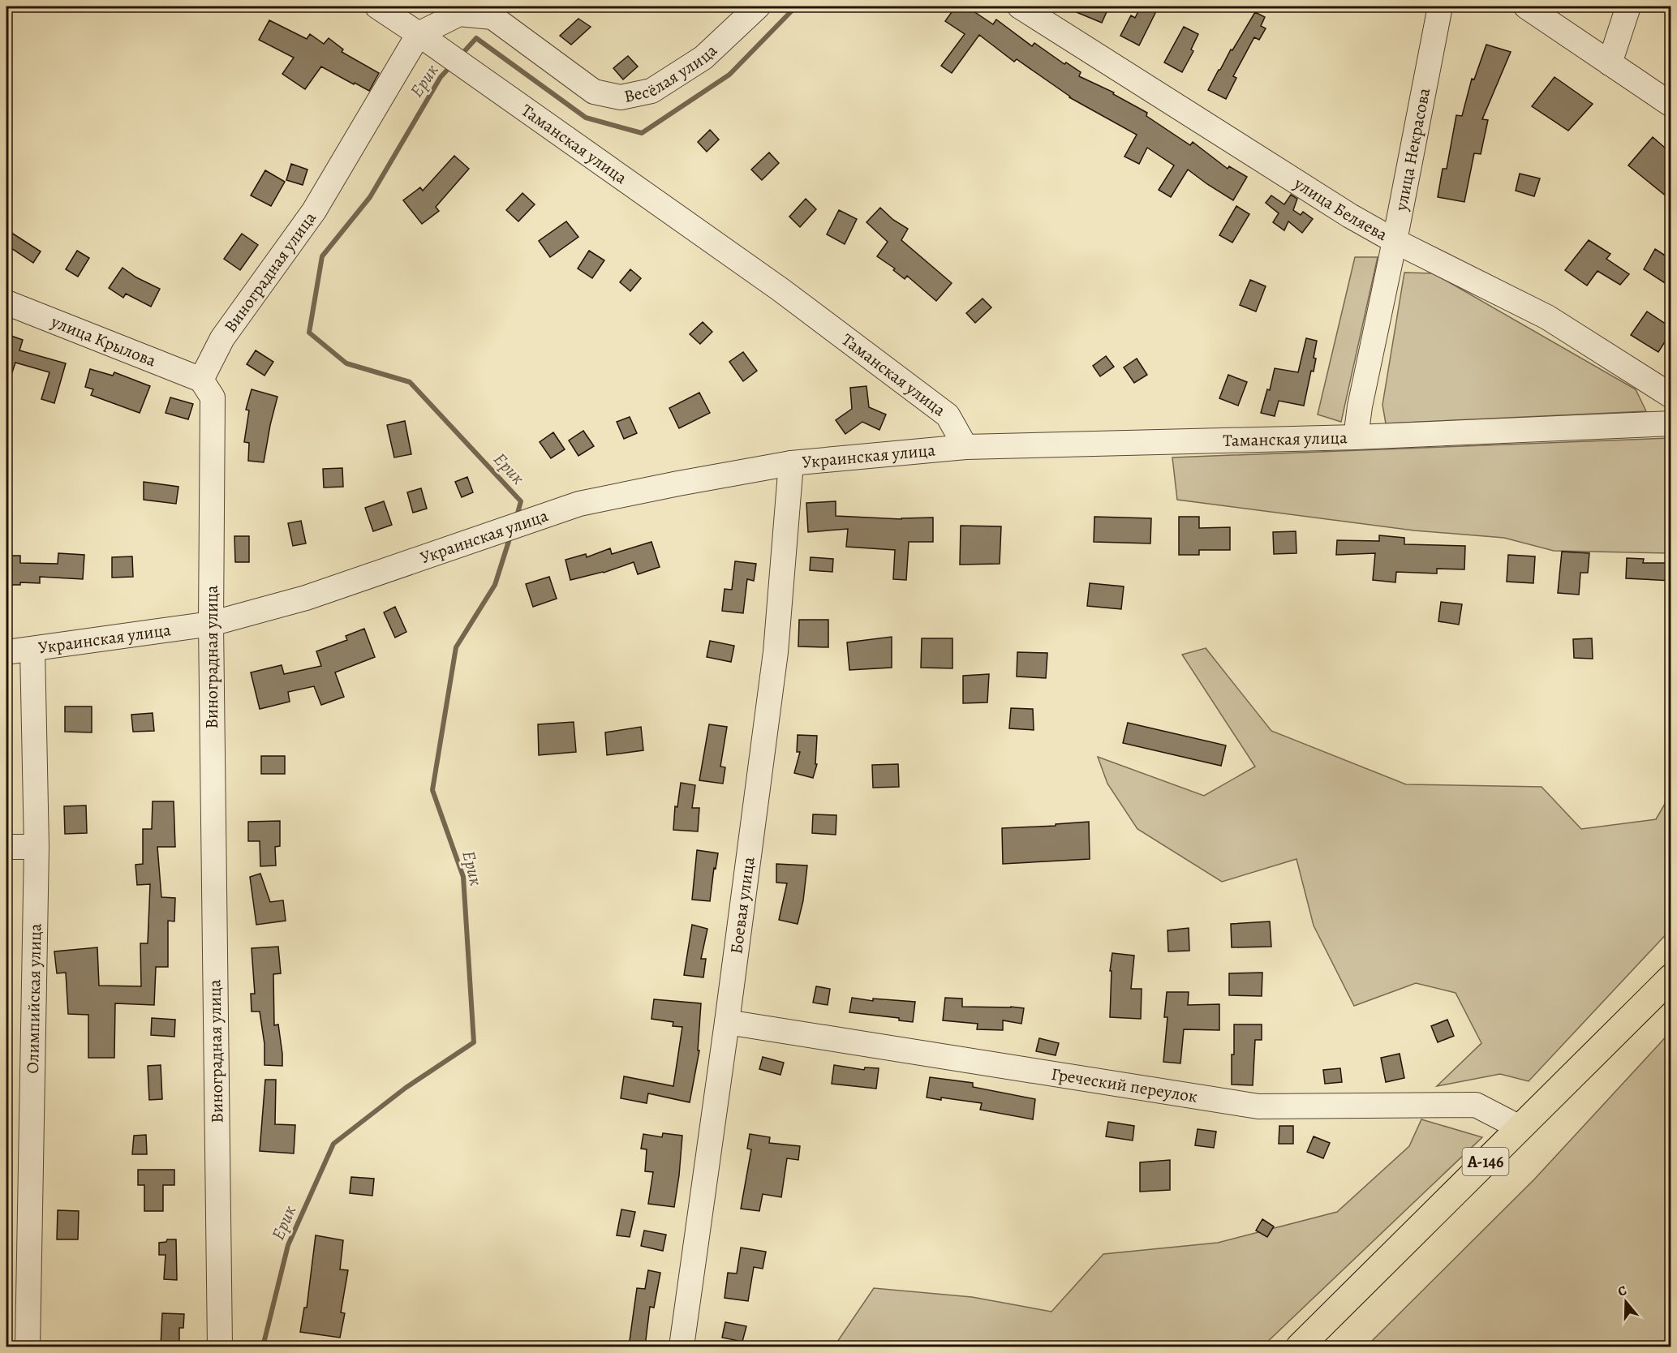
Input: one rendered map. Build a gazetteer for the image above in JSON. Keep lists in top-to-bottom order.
{
  "streets": {
    "highway": ["А-146"],
    "street": [
      "Весёлая улица",
      "Таманская улица",
      "улица Некрасова",
      "улица Беляева",
      "Виноградная улица",
      "улица Крылова",
      "Украинская улица",
      "Боевая улица",
      "Олимпийская улица",
      "Греческий переулок"
    ]
  },
  "crossings": [
    ["Весёлая улица", "Таманская улица"],
    ["Весёлая улица", "Виноградная улица"],
    ["Таманская улица", "улица Некрасова"],
    ["Таманская улица", "Виноградная улица"],
    ["Таманская улица", "Украинская улица"],
    ["улица Некрасова", "улица Беляева"],
    ["Виноградная улица", "улица Крылова"],
    ["Виноградная улица", "Украинская улица"],
    ["Украинская улица", "Боевая улица"],
    ["Украинская улица", "Олимпийская улица"],
    ["Боевая улица", "Греческий переулок"],
    ["Греческий переулок", "А-146"]
  ],
  "water": ["Ерик"],
  "north": "top"
}
